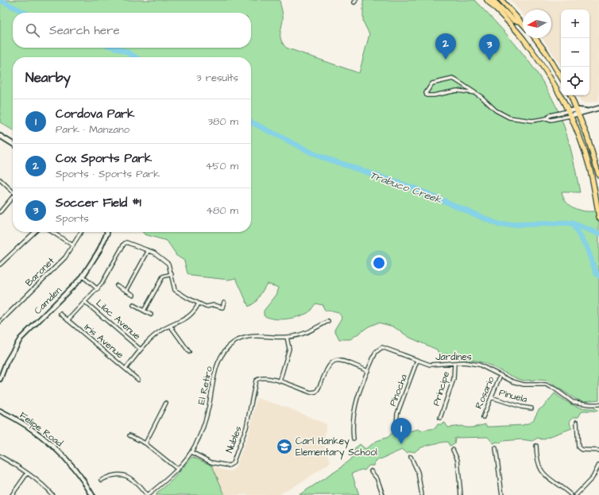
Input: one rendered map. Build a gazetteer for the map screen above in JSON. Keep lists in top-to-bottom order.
{
  "streets": {
    "street": [
      "Baronet",
      "Camden",
      "Lilac Avenue",
      "Iris Avenue",
      "Jardines",
      "El Retiro",
      "Principe",
      "Pinocha",
      "Rosario",
      "Pinuela",
      "Felipe Road",
      "Nubles"
    ]
  },
  "crossings": [
    ["Jardines", "Principe"],
    ["Jardines", "Pinocha"],
    ["Jardines", "Rosario"],
    ["El Retiro", "Nubles"],
    ["Rosario", "Pinuela"]
  ],
  "water": ["Trabuco Creek"],
  "places": {
    "school or university": ["Carl Hankey Elementary School"]
  },
  "north": "left",
  "page": {
    "map_buttons": ["+", "−"],
    "search": "Search here",
    "pins": ["2", "3", "1"],
    "heading": ["Nearby", "3 results"],
    "list": [
      {
        "mark": "1",
        "name": "Cordova Park",
        "note": "Park · Manzano",
        "value": "380 m"
      },
      {
        "mark": "2",
        "name": "Cox Sports Park",
        "note": "Sports · Sports Park",
        "value": "450 m"
      },
      {
        "mark": "3",
        "name": "Soccer Field #1",
        "note": "Sports",
        "value": "480 m"
      }
    ]
  }
}
